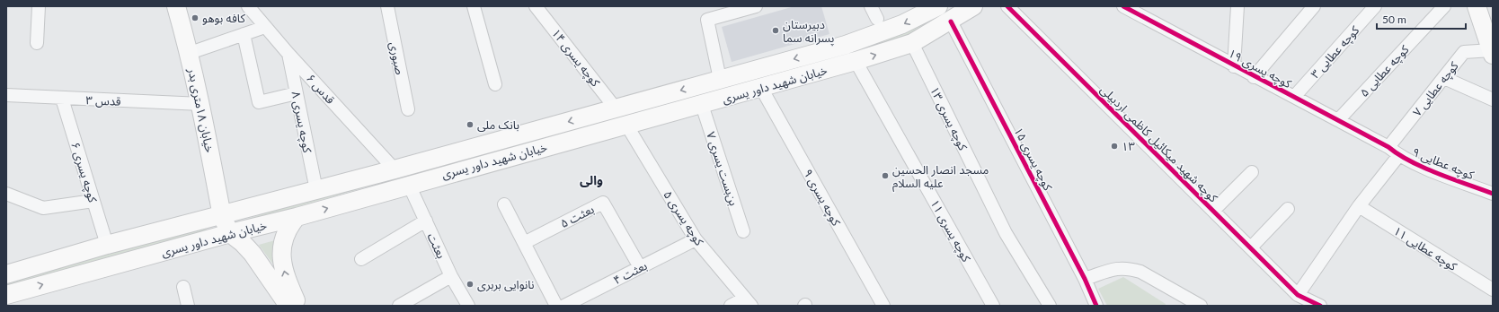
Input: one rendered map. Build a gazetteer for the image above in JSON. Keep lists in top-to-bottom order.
{
  "streets": {
    "main road": ["خیابان شهید داور یسری", "خیابان ۱۸متری بدر"],
    "street": [
      "کوچه عطایی ۳",
      "کوچه یسری ۱۴",
      "صبوری",
      "کوچه یسری ۱۹",
      "کوچه عطایی ۵",
      "قدس ۶",
      "کوچه عطایی ۷",
      "قدس ۳",
      "کوچه یسری ۱۳",
      "کوچه یسری ۸",
      "کوچه شهید میکائیل کاظمی اردبیلی",
      "کوچه یسری ۱۵",
      "کوچه عطایی ۹",
      "بن‌بست یسری ۷",
      "کوچه یسری ۶",
      "کوچه یسری ۹",
      "بعثت ۵",
      "کوچه یسری ۵",
      "کوچه یسری ۱۱",
      "بعثت",
      "کوچه عطایی ۱۱",
      "بعثت ۴"
    ]
  },
  "crossings": [
    ["کوچه عطایی ۳", "کوچه یسری ۱۹"],
    ["کوچه یسری ۱۴", "خیابان شهید داور یسری"],
    ["کوچه یسری ۱۹", "کوچه عطایی ۵"],
    ["کوچه یسری ۱۹", "کوچه عطایی ۷"],
    ["کوچه یسری ۱۹", "کوچه عطایی ۹"],
    ["خیابان شهید داور یسری", "قدس ۶"],
    ["خیابان شهید داور یسری", "خیابان ۱۸متری بدر"],
    ["خیابان شهید داور یسری", "کوچه یسری ۱۳"],
    ["خیابان شهید داور یسری", "کوچه یسری ۸"],
    ["خیابان شهید داور یسری", "کوچه یسری ۱۵"],
    ["خیابان شهید داور یسری", "بن‌بست یسری ۷"],
    ["خیابان شهید داور یسری", "کوچه یسری ۶"],
    ["خیابان شهید داور یسری", "کوچه یسری ۹"],
    ["خیابان شهید داور یسری", "کوچه یسری ۵"],
    ["خیابان شهید داور یسری", "کوچه یسری ۱۱"],
    ["خیابان شهید داور یسری", "بعثت"],
    ["قدس ۶", "کوچه یسری ۸"],
    ["کوچه عطایی ۷", "کوچه عطایی ۹"],
    ["قدس ۳", "خیابان ۱۸متری بدر"],
    ["قدس ۳", "کوچه یسری ۶"],
    ["بعثت ۵", "بعثت ۴"],
    ["کوچه یسری ۵", "بعثت ۴"]
  ],
  "districts": ["والی"],
  "places": [
    "کافه بوهو",
    "دبیرستان پسرانه سما",
    "بانک ملی",
    "۱۳",
    "مسجد انصار الحسین علیه السلام",
    "نانوایی بربری"
  ],
  "scale_bar": "50 m"
}
